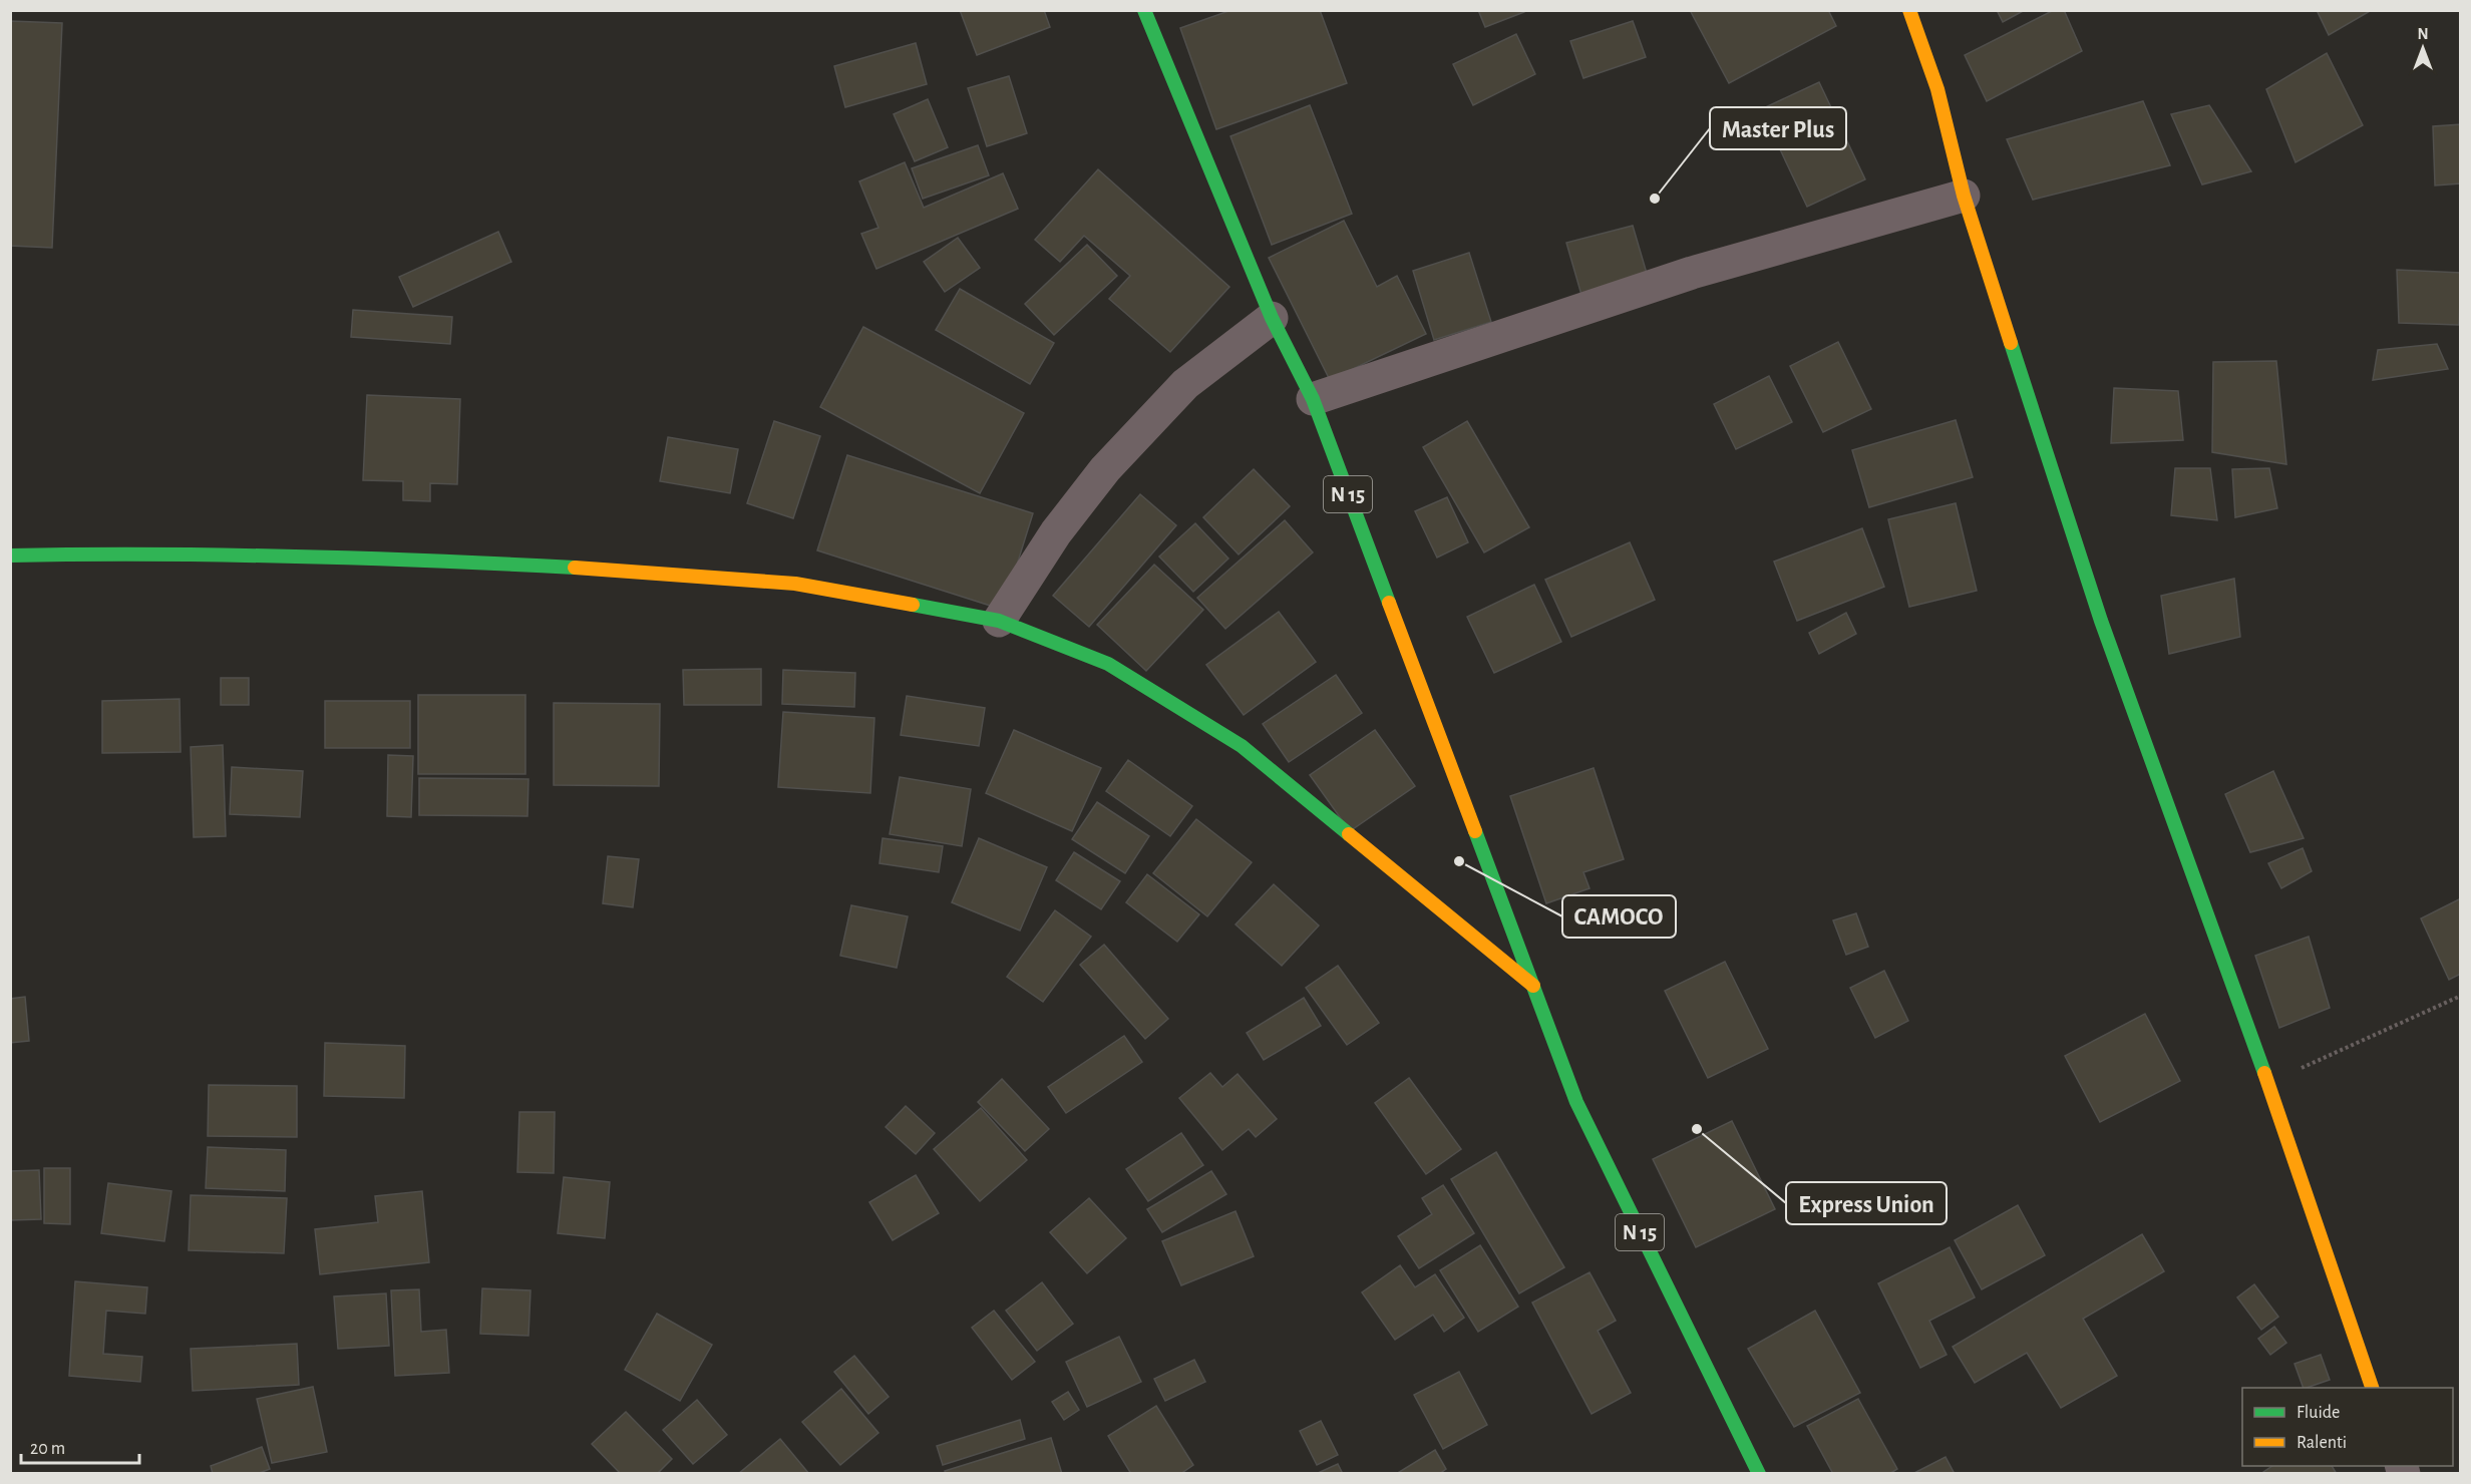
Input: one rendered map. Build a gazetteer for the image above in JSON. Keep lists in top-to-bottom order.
{
  "streets": {
    "main road": ["N 15"]
  },
  "places": ["Master Plus", "CAMOCO", "Express Union"],
  "legend": ["Fluide", "Ralenti"],
  "scale_bar": "20 m",
  "north": "top"
}
